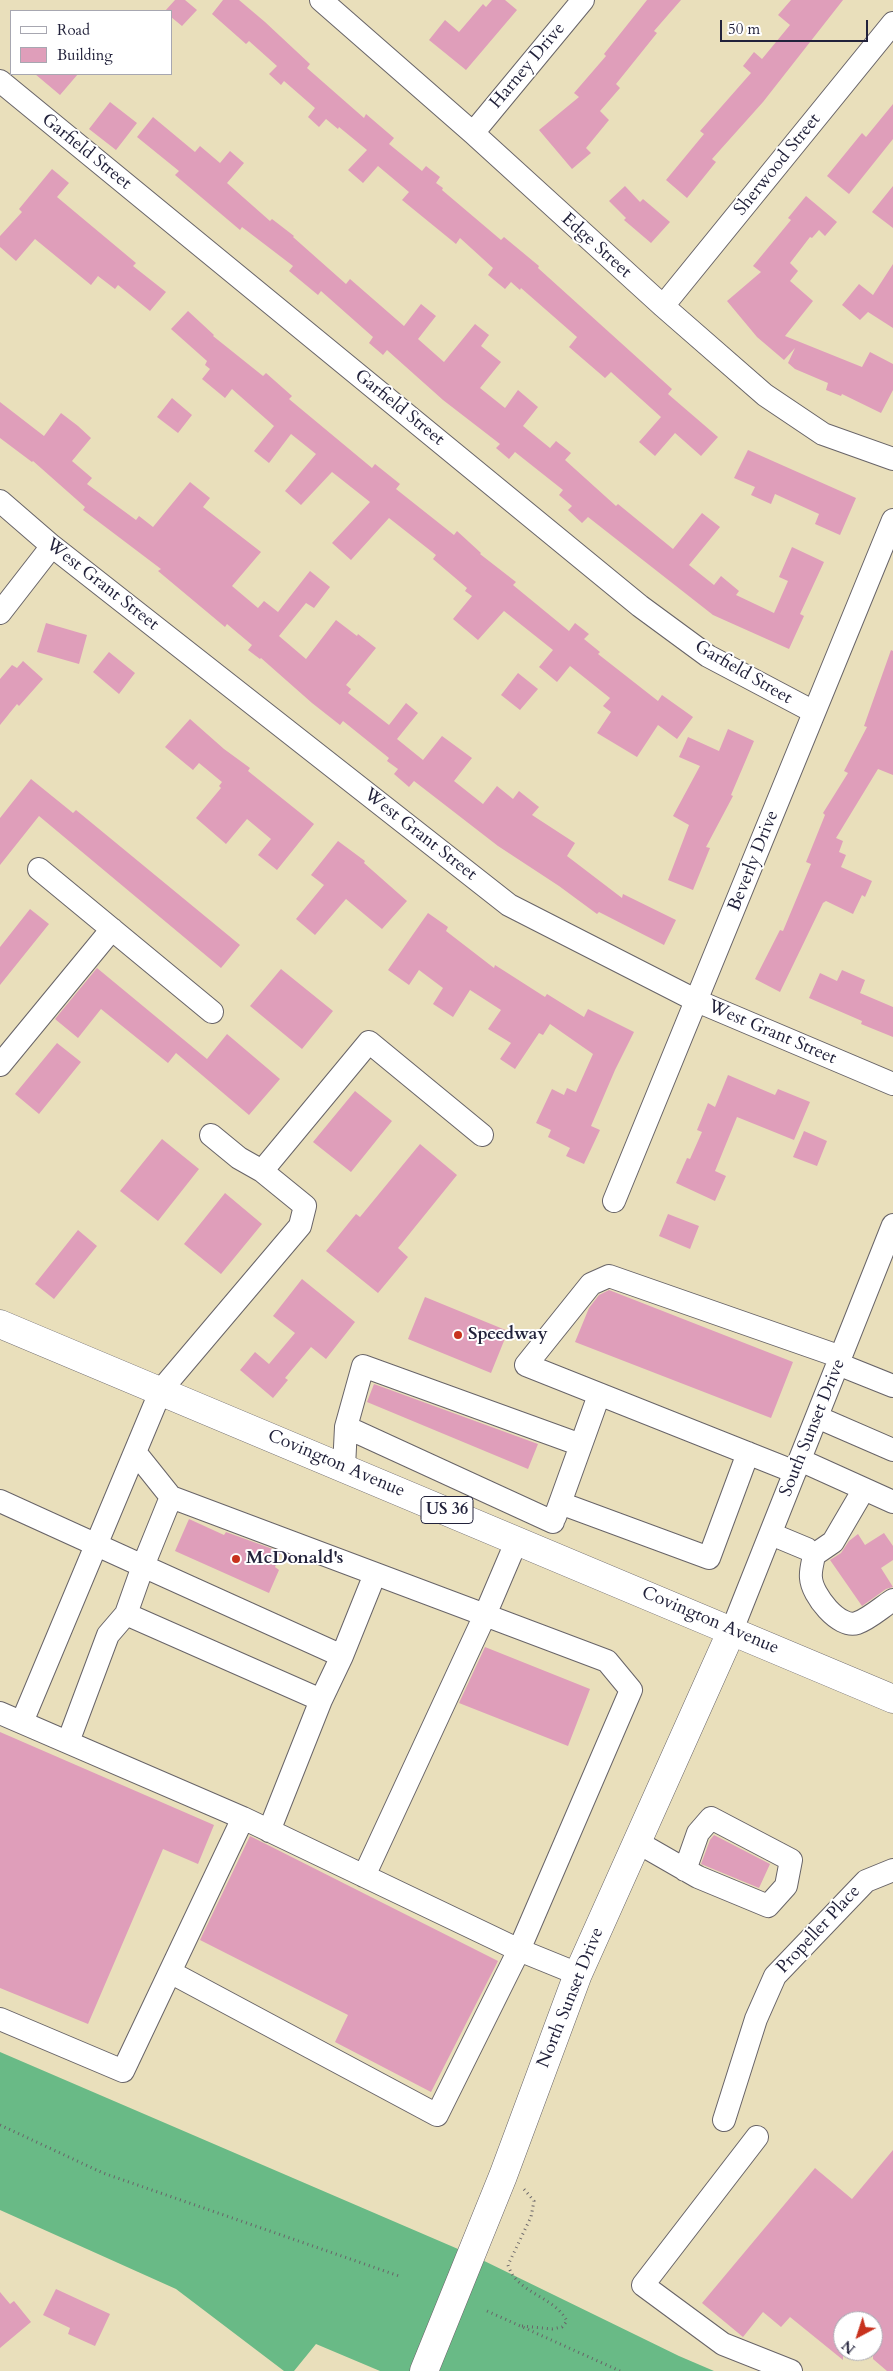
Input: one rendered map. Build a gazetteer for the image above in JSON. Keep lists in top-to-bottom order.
{
  "streets": {
    "main road": ["Covington Avenue", "US 36", "North Sunset Drive"],
    "street": [
      "Harney Drive",
      "Garfield Street",
      "Sherwood Street",
      "Edge Street",
      "West Grant Street",
      "Beverly Drive",
      "South Sunset Drive",
      "Propeller Place"
    ]
  },
  "crossings": [
    ["Harney Drive", "Edge Street"],
    ["Garfield Street", "Beverly Drive"],
    ["Sherwood Street", "Edge Street"],
    ["West Grant Street", "Beverly Drive"],
    ["South Sunset Drive", "Covington Avenue"],
    ["South Sunset Drive", "North Sunset Drive"],
    ["Covington Avenue", "North Sunset Drive"]
  ],
  "places": ["Speedway", "McDonald's"],
  "legend": ["Road", "Building"],
  "scale_bar": "50 m",
  "north": "bottom left"
}
